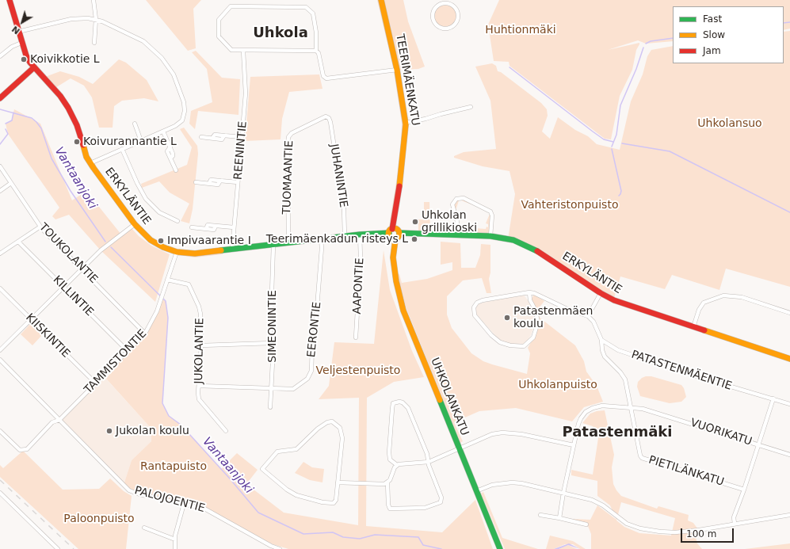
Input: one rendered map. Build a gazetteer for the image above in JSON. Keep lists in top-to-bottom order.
{
  "streets": {
    "street": [
      "TEERIMÄENKATU",
      "REENINTIE",
      "JUHANINTIE",
      "TUOMAANTIE",
      "ERKYLÄNTIE",
      "TOUKOLANTIE",
      "AAPONTIE",
      "KILLINTIE",
      "SIMEONINTIE",
      "EERONTIE",
      "KIISKINTIE",
      "JUKOLANTIE",
      "TAMMISTONTIE",
      "PATASTENMÄENTIE",
      "UHKOLANKATU",
      "VUORIKATU",
      "PIETILÄNKATU",
      "PALOJOENTIE"
    ]
  },
  "crossings": [
    ["TEERIMÄENKATU", "ERKYLÄNTIE"],
    ["TEERIMÄENKATU", "UHKOLANKATU"],
    ["REENINTIE", "ERKYLÄNTIE"],
    ["JUHANINTIE", "TUOMAANTIE"],
    ["JUHANINTIE", "ERKYLÄNTIE"],
    ["TUOMAANTIE", "ERKYLÄNTIE"],
    ["ERKYLÄNTIE", "AAPONTIE"],
    ["ERKYLÄNTIE", "SIMEONINTIE"],
    ["ERKYLÄNTIE", "EERONTIE"],
    ["ERKYLÄNTIE", "TAMMISTONTIE"],
    ["ERKYLÄNTIE", "UHKOLANKATU"],
    ["TOUKOLANTIE", "TAMMISTONTIE"],
    ["KILLINTIE", "TAMMISTONTIE"],
    ["SIMEONINTIE", "EERONTIE"],
    ["EERONTIE", "JUKOLANTIE"],
    ["KIISKINTIE", "TAMMISTONTIE"],
    ["JUKOLANTIE", "TAMMISTONTIE"],
    ["TAMMISTONTIE", "PALOJOENTIE"],
    ["PATASTENMÄENTIE", "PIETILÄNKATU"],
    ["VUORIKATU", "PIETILÄNKATU"]
  ],
  "districts": ["Uhkola", "Patastenmäki"],
  "water": ["Vantaanjoki"],
  "parks": [
    "Huhtionmäki",
    "Uhkolansuo",
    "Vahteristonpuisto",
    "Veljestenpuisto",
    "Uhkolanpuisto",
    "Rantapuisto",
    "Paloonpuisto"
  ],
  "places": [
    "Koivikkotie L",
    "Koivurannantie L",
    "Uhkolan grillikioski",
    "Teerimäenkadun risteys L",
    "Impivaarantie I",
    "Patastenmäen koulu",
    "Jukolan koulu"
  ],
  "legend": ["Fast", "Slow", "Jam"],
  "scale_bar": "100 m",
  "north": "bottom left"
}
